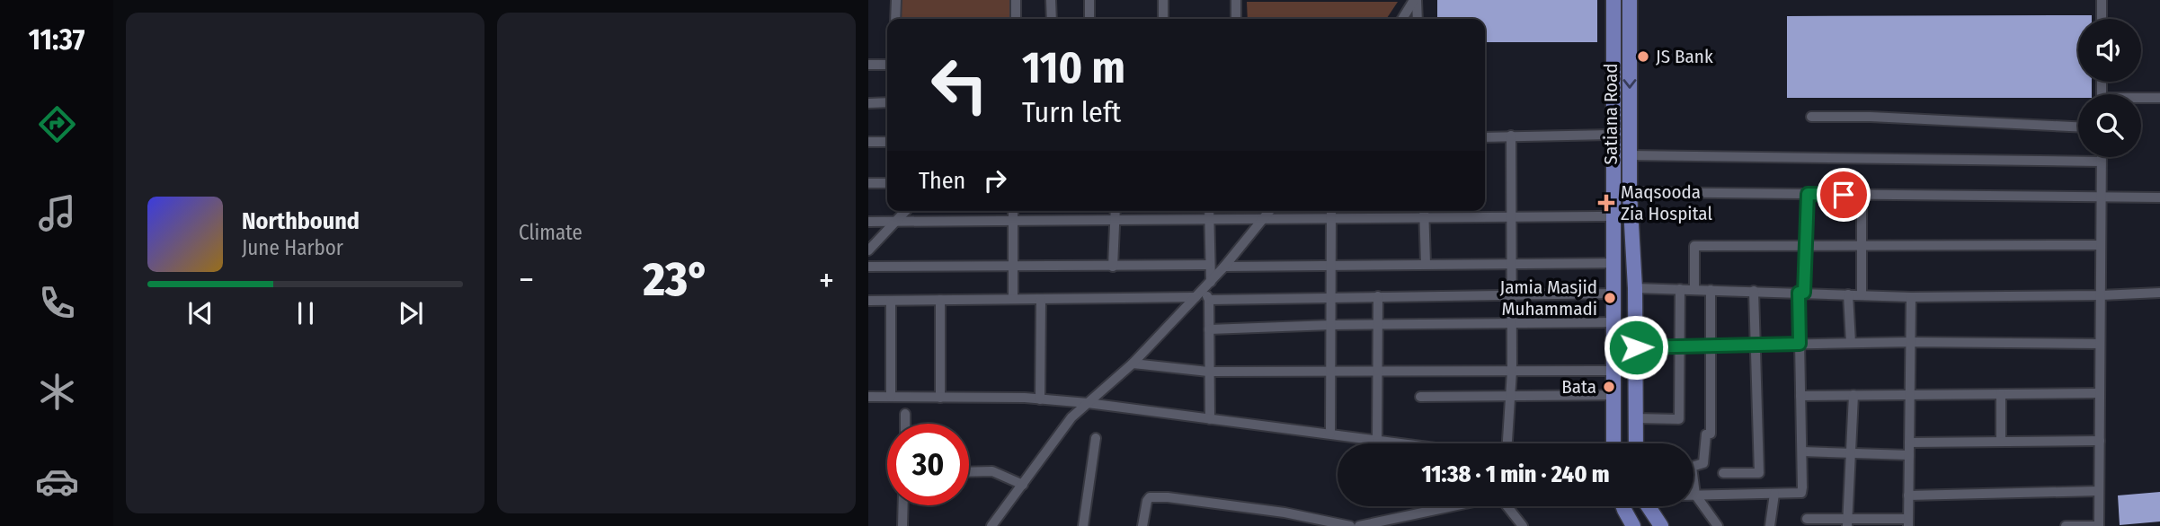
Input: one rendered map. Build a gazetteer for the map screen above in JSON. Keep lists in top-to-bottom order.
{
  "streets": {
    "main road": ["Satiana Road"]
  },
  "places": {
    "other": ["JS Bank", "Jamia Masjid Muhammadi", "Bata"],
    "health": ["Maqsooda Zia Hospital"]
  },
  "page": {
    "tabs": "11:37",
    "tile": "Climate",
    "turn": ["110 m", "Turn left"],
    "then": "Then",
    "song": ["Northbound", "June Harbor"],
    "heat": ["−", "23°", "+"],
    "limit": "30",
    "trip": "11:38 · 1 min · 240 m"
  }
}
